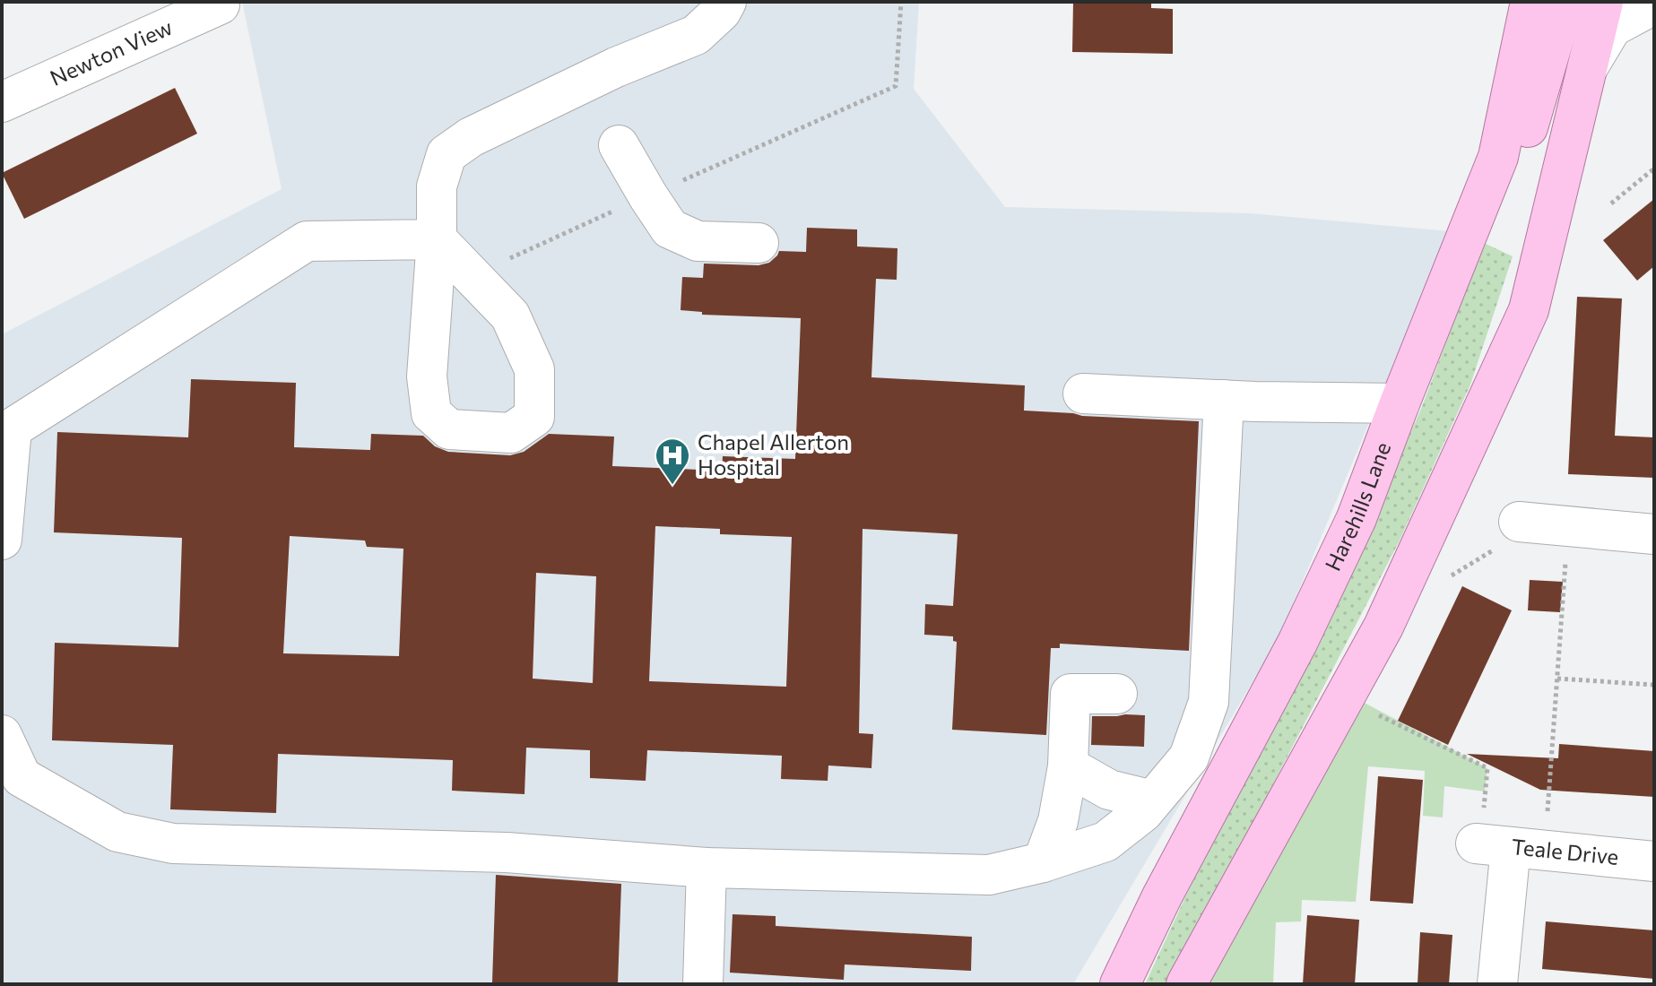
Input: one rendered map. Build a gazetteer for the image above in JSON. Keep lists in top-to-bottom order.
{
  "streets": {
    "main road": ["Harehills Lane"],
    "street": ["Newton View", "Teale Drive"]
  },
  "places": {
    "hospital": ["Chapel Allerton Hospital"]
  }
}
